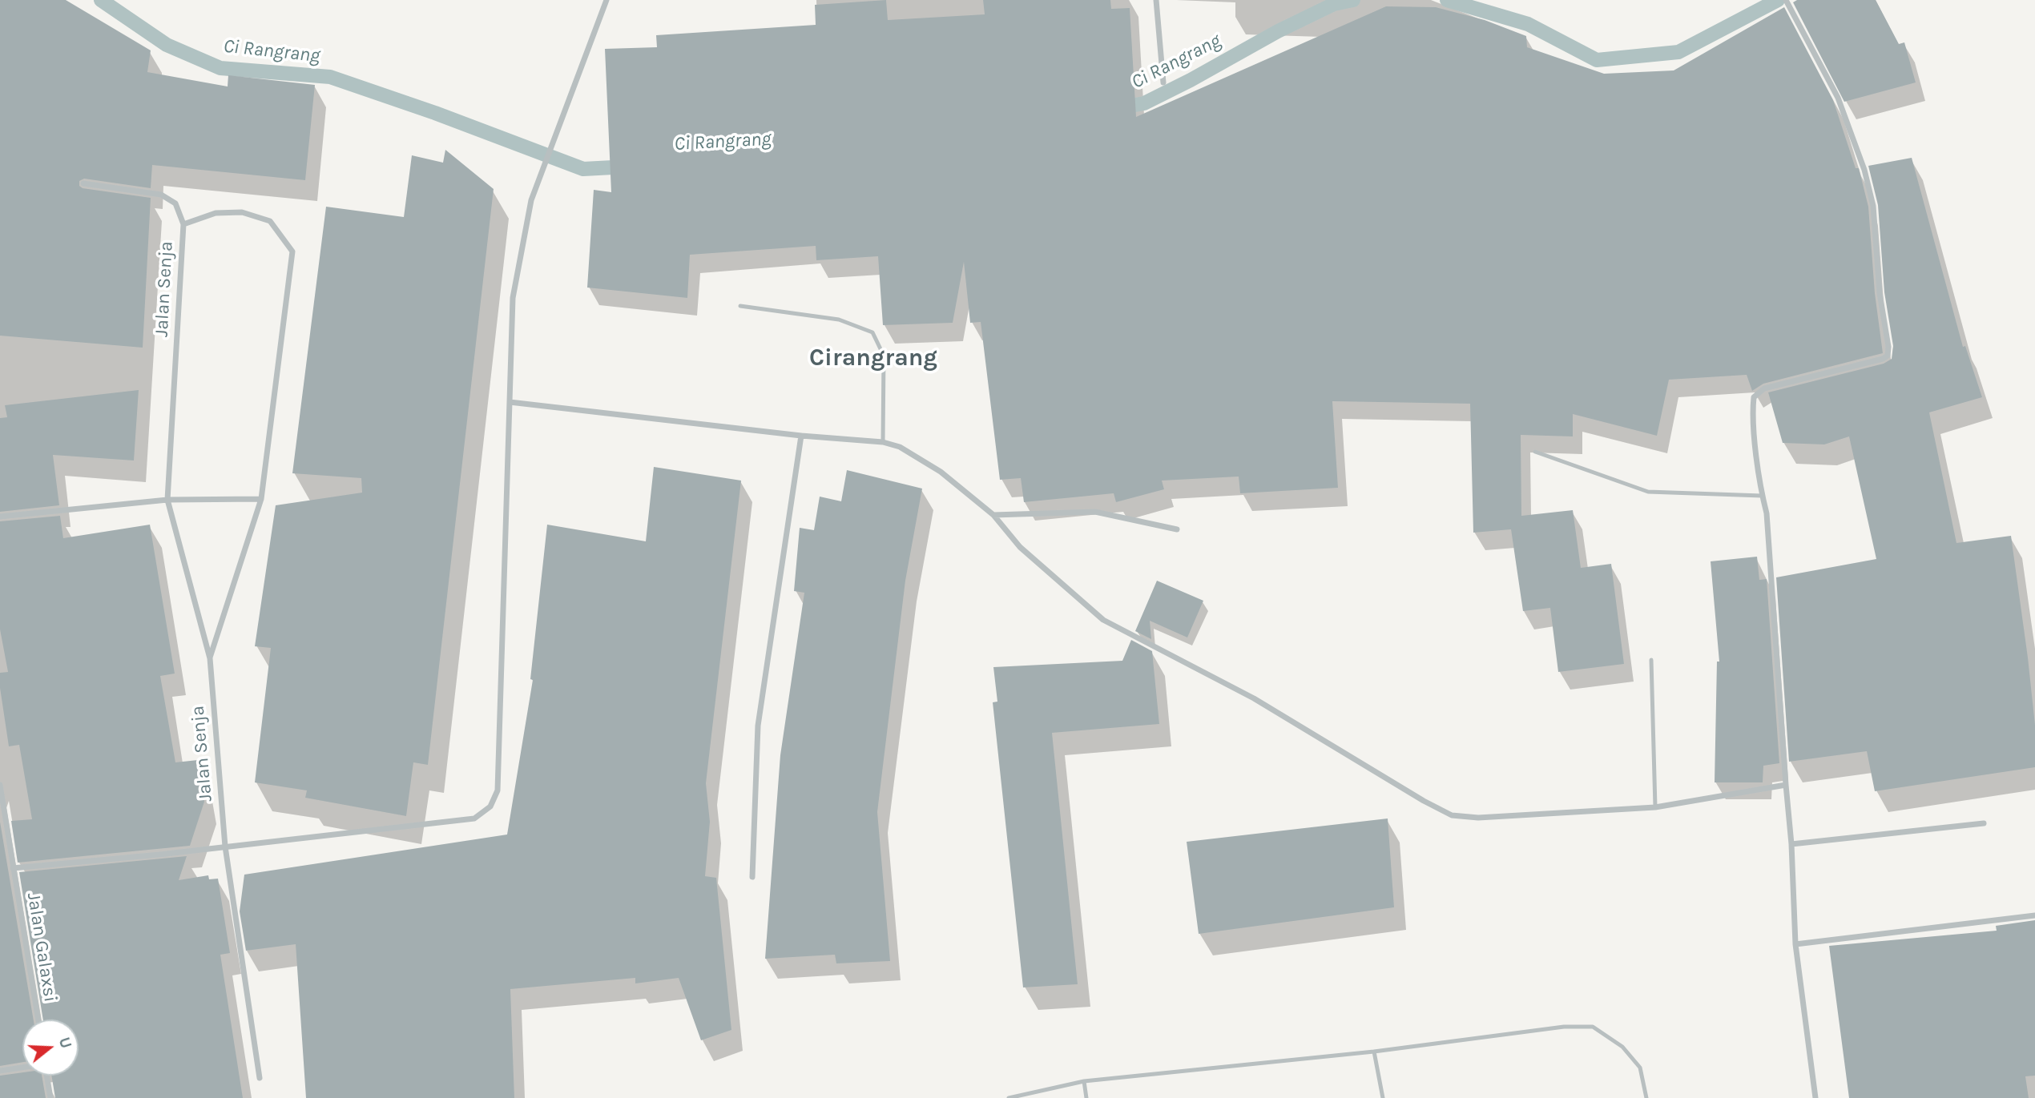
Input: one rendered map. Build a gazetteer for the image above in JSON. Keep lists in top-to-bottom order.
{
  "streets": {
    "street": ["Jalan Senja", "Jalan Galaxsi"]
  },
  "districts": ["Cirangrang"],
  "water": ["Ci Rangrang"],
  "north": "right"
}
